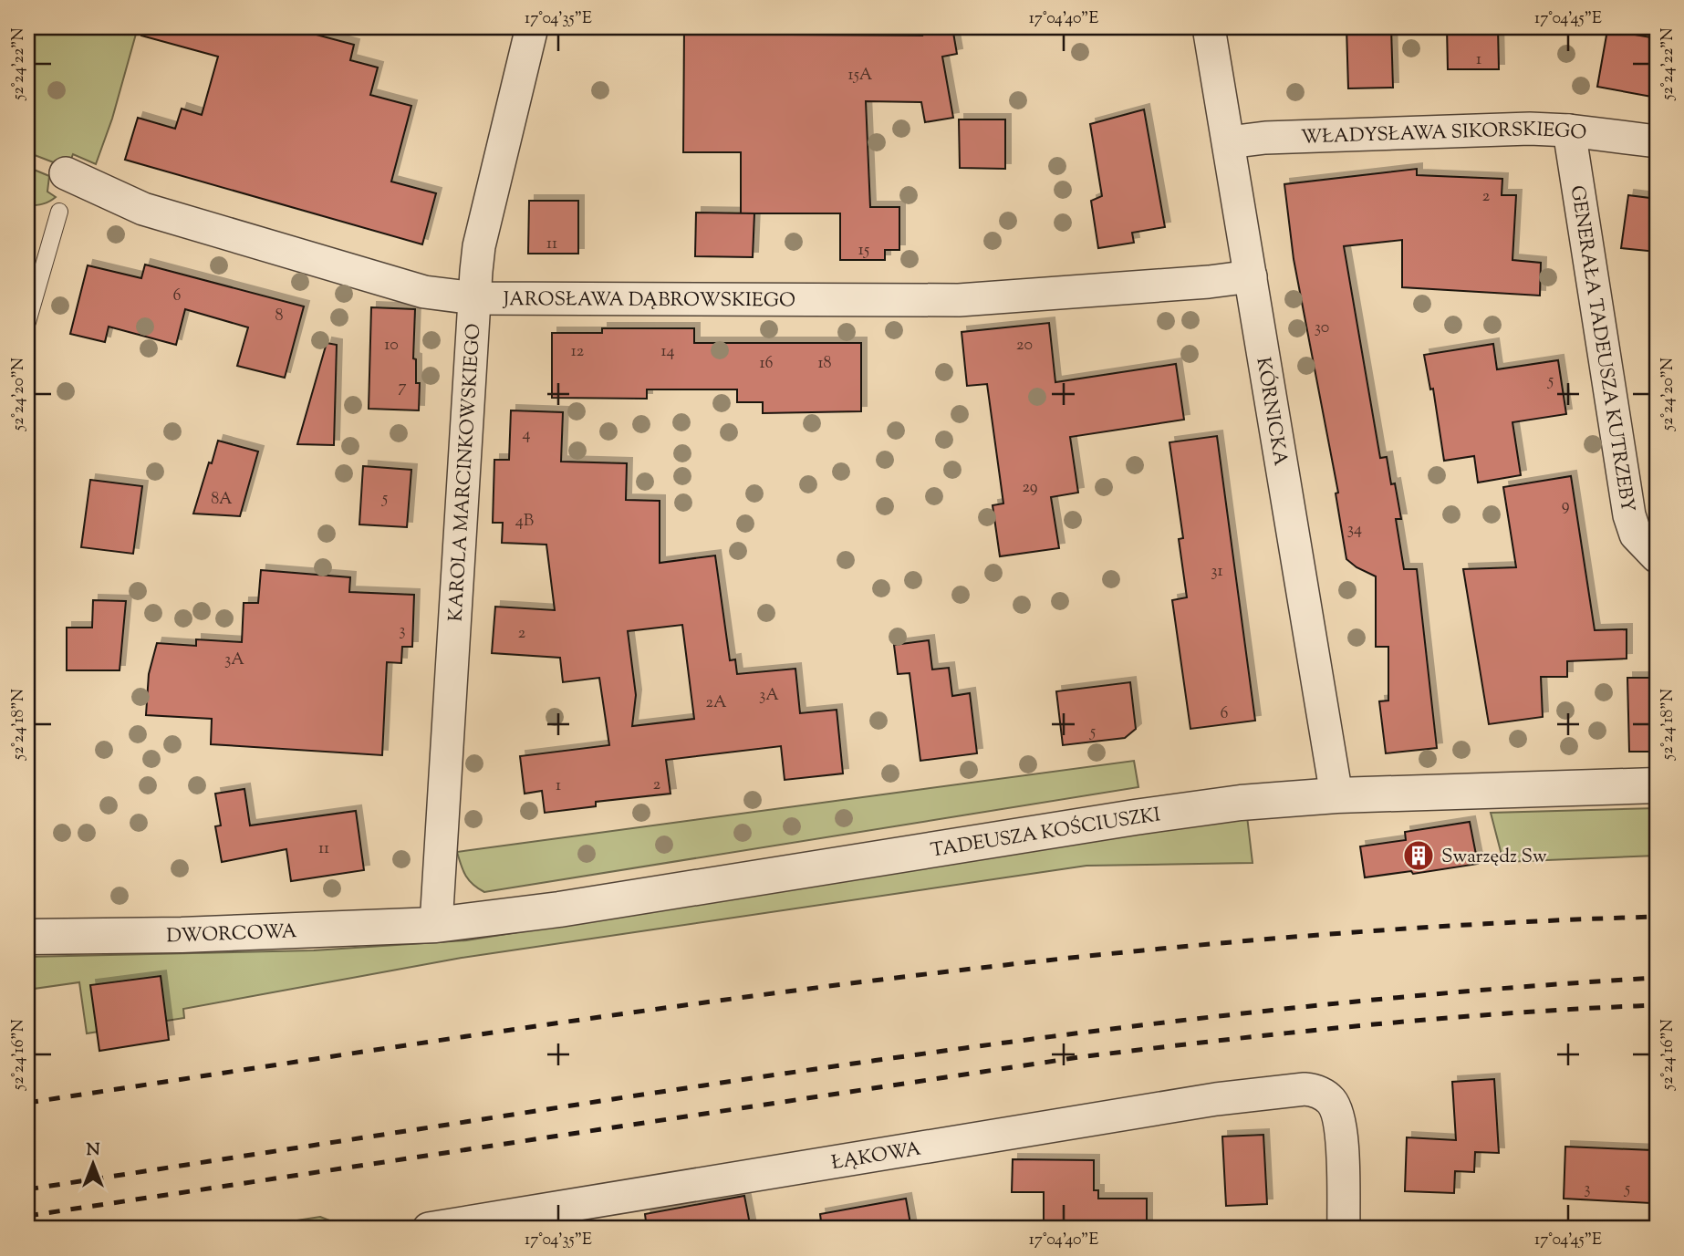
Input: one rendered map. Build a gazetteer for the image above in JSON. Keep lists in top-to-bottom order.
{
  "streets": {
    "street": [
      "WŁADYSŁAWA SIKORSKIEGO",
      "JAROSŁAWA DĄBROWSKIEGO",
      "GENERAŁA TADEUSZA KUTRZEBY",
      "KÓRNICKA",
      "KAROLA MARCINKOWSKIEGO",
      "TADEUSZA KOŚCIUSZKI",
      "DWORCOWA",
      "ŁĄKOWA"
    ]
  },
  "crossings": [
    ["WŁADYSŁAWA SIKORSKIEGO", "GENERAŁA TADEUSZA KUTRZEBY"],
    ["WŁADYSŁAWA SIKORSKIEGO", "KÓRNICKA"],
    ["JAROSŁAWA DĄBROWSKIEGO", "KÓRNICKA"],
    ["JAROSŁAWA DĄBROWSKIEGO", "KAROLA MARCINKOWSKIEGO"],
    ["KÓRNICKA", "TADEUSZA KOŚCIUSZKI"],
    ["KAROLA MARCINKOWSKIEGO", "TADEUSZA KOŚCIUSZKI"],
    ["KAROLA MARCINKOWSKIEGO", "DWORCOWA"],
    ["TADEUSZA KOŚCIUSZKI", "DWORCOWA"]
  ],
  "places": {
    "building": ["Swarzędz Sw"]
  },
  "house_numbers": [
    "1",
    "15A",
    "2",
    "11",
    "15",
    "6",
    "8",
    "30",
    "10",
    "20",
    "12",
    "14",
    "16",
    "18",
    "5",
    "7",
    "4",
    "29",
    "5",
    "8A",
    "9",
    "4B",
    "34",
    "31",
    "3",
    "2",
    "3A",
    "3A",
    "2A",
    "6",
    "5",
    "2",
    "1",
    "11",
    "3",
    "5"
  ],
  "north": "top",
  "coordinates": [
    "17°04'35\"E",
    "17°04'40\"E",
    "17°04'45\"E",
    "52°24'22\"N",
    "52°24'20\"N",
    "52°24'18\"N",
    "52°24'16\"N"
  ]
}
